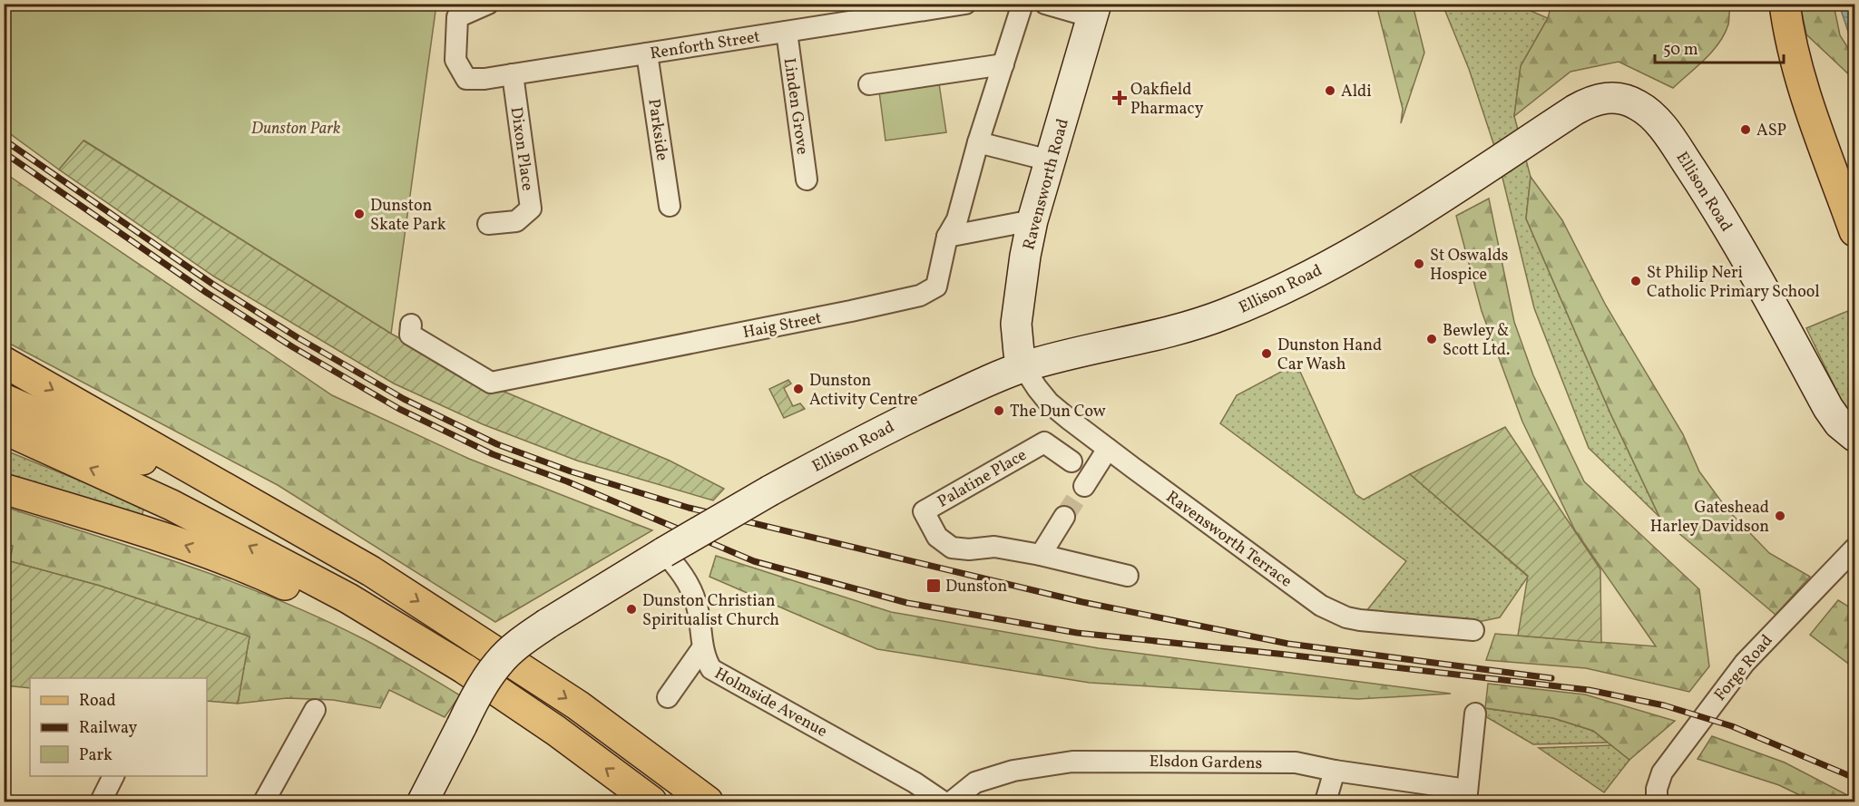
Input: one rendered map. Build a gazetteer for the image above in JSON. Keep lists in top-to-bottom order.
{
  "streets": {
    "street": [
      "Renforth Street",
      "Linden Grove",
      "Parkside",
      "Dixon Place",
      "Ravensworth Road",
      "Ellison Road",
      "Haig Street",
      "Palatine Place",
      "Ravensworth Terrace",
      "Forge Road",
      "Holmside Avenue",
      "Elsdon Gardens"
    ]
  },
  "crossings": [
    ["Renforth Street", "Linden Grove"],
    ["Renforth Street", "Parkside"],
    ["Renforth Street", "Dixon Place"],
    ["Ravensworth Road", "Ellison Road"],
    ["Ravensworth Road", "Ravensworth Terrace"],
    ["Ellison Road", "Ravensworth Terrace"],
    ["Ellison Road", "Holmside Avenue"]
  ],
  "parks": ["Dunston Park"],
  "places": {
    "other": [
      "Aldi",
      "ASP",
      "Dunston Skate Park",
      "St Oswalds Hospice",
      "St Philip Neri Catholic Primary School",
      "Bewley & Scott Ltd.",
      "Dunston Hand Car Wash",
      "Dunston Activity Centre",
      "The Dun Cow",
      "Gateshead Harley Davidson",
      "Dunston Christian Spiritualist Church"
    ],
    "health": ["Oakfield Pharmacy"],
    "transit": ["Dunston"]
  },
  "legend": ["Road", "Railway", "Park"],
  "scale_bar": "50 m"
}
